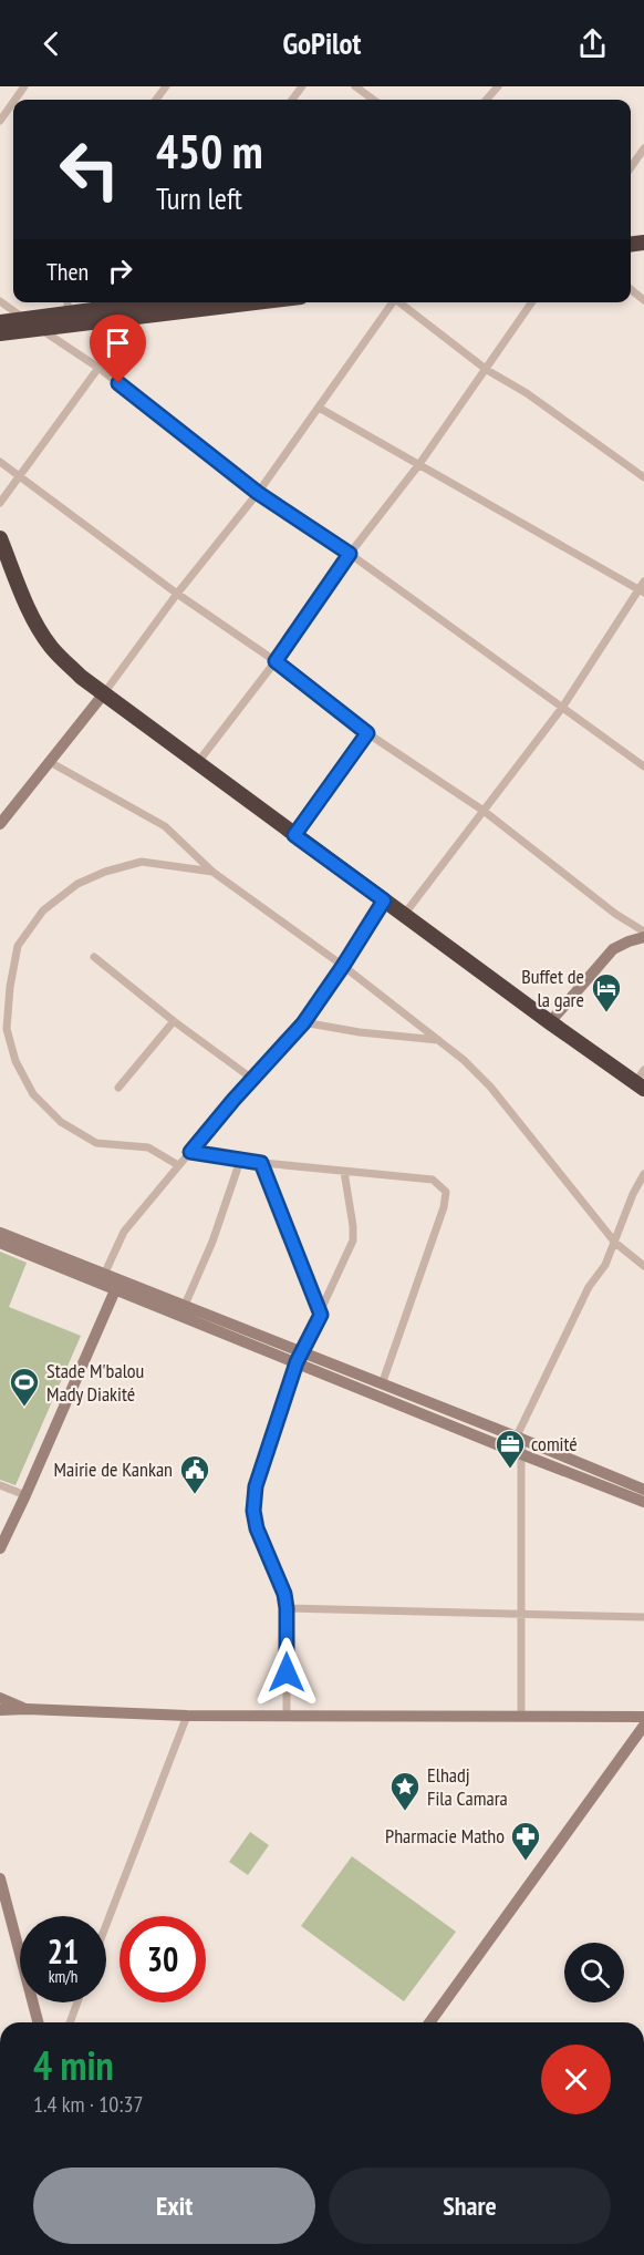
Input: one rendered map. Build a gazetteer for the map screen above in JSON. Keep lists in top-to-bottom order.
{
  "places": {
    "hotel": ["Buffet de la gare"],
    "sports": ["Stade M'balou Mady Diakité"],
    "office": ["comité"],
    "public building": ["Mairie de Kankan"],
    "place": ["Elhadj Fila Camara"],
    "pharmacy": ["Pharmacie Matho"]
  },
  "page": {
    "header": "GoPilot",
    "turn": ["450 m", "Turn left"],
    "then": "Then",
    "speed": "21 km/h",
    "limit": "30",
    "heading": ["4 min", "1.4 km · 10:37"],
    "buttons": ["Exit", "Share"]
  }
}
